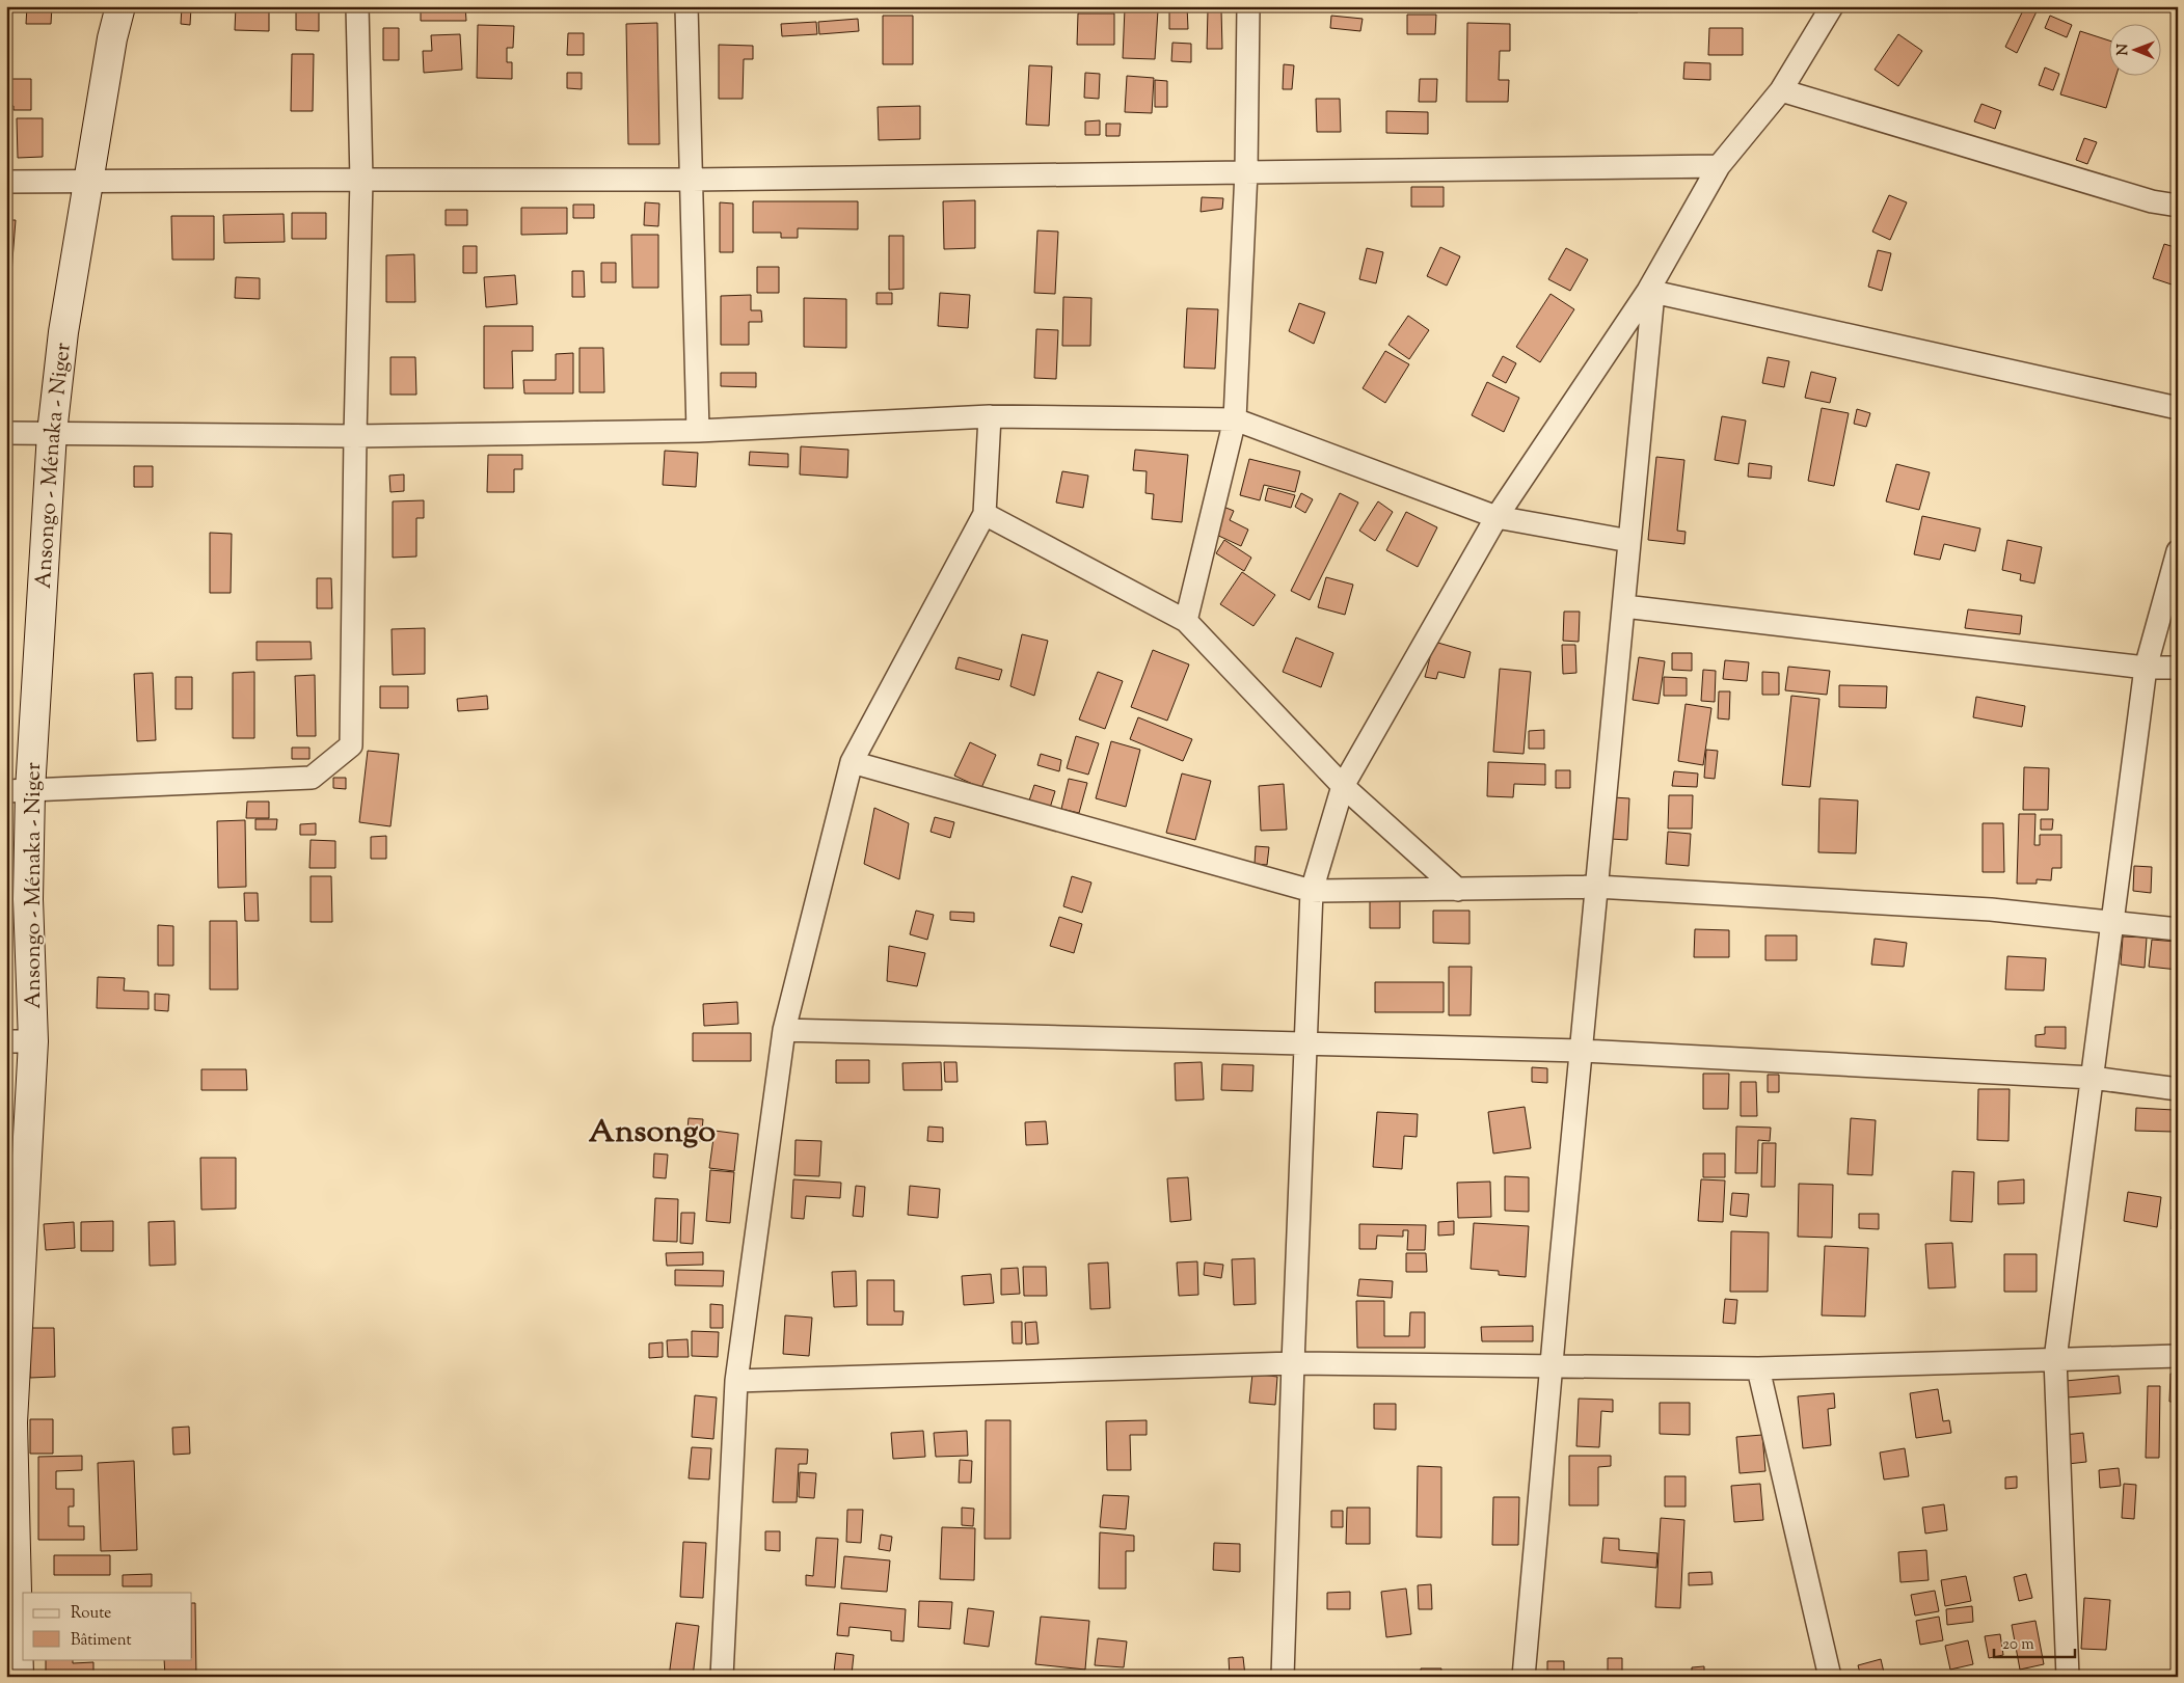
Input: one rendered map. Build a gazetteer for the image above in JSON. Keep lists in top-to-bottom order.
{
  "streets": {
    "main road": ["Ansongo - Ménaka - Niger"]
  },
  "districts": ["Ansongo"],
  "legend": ["Route", "Bâtiment"],
  "scale_bar": "20 m",
  "north": "left"
}
